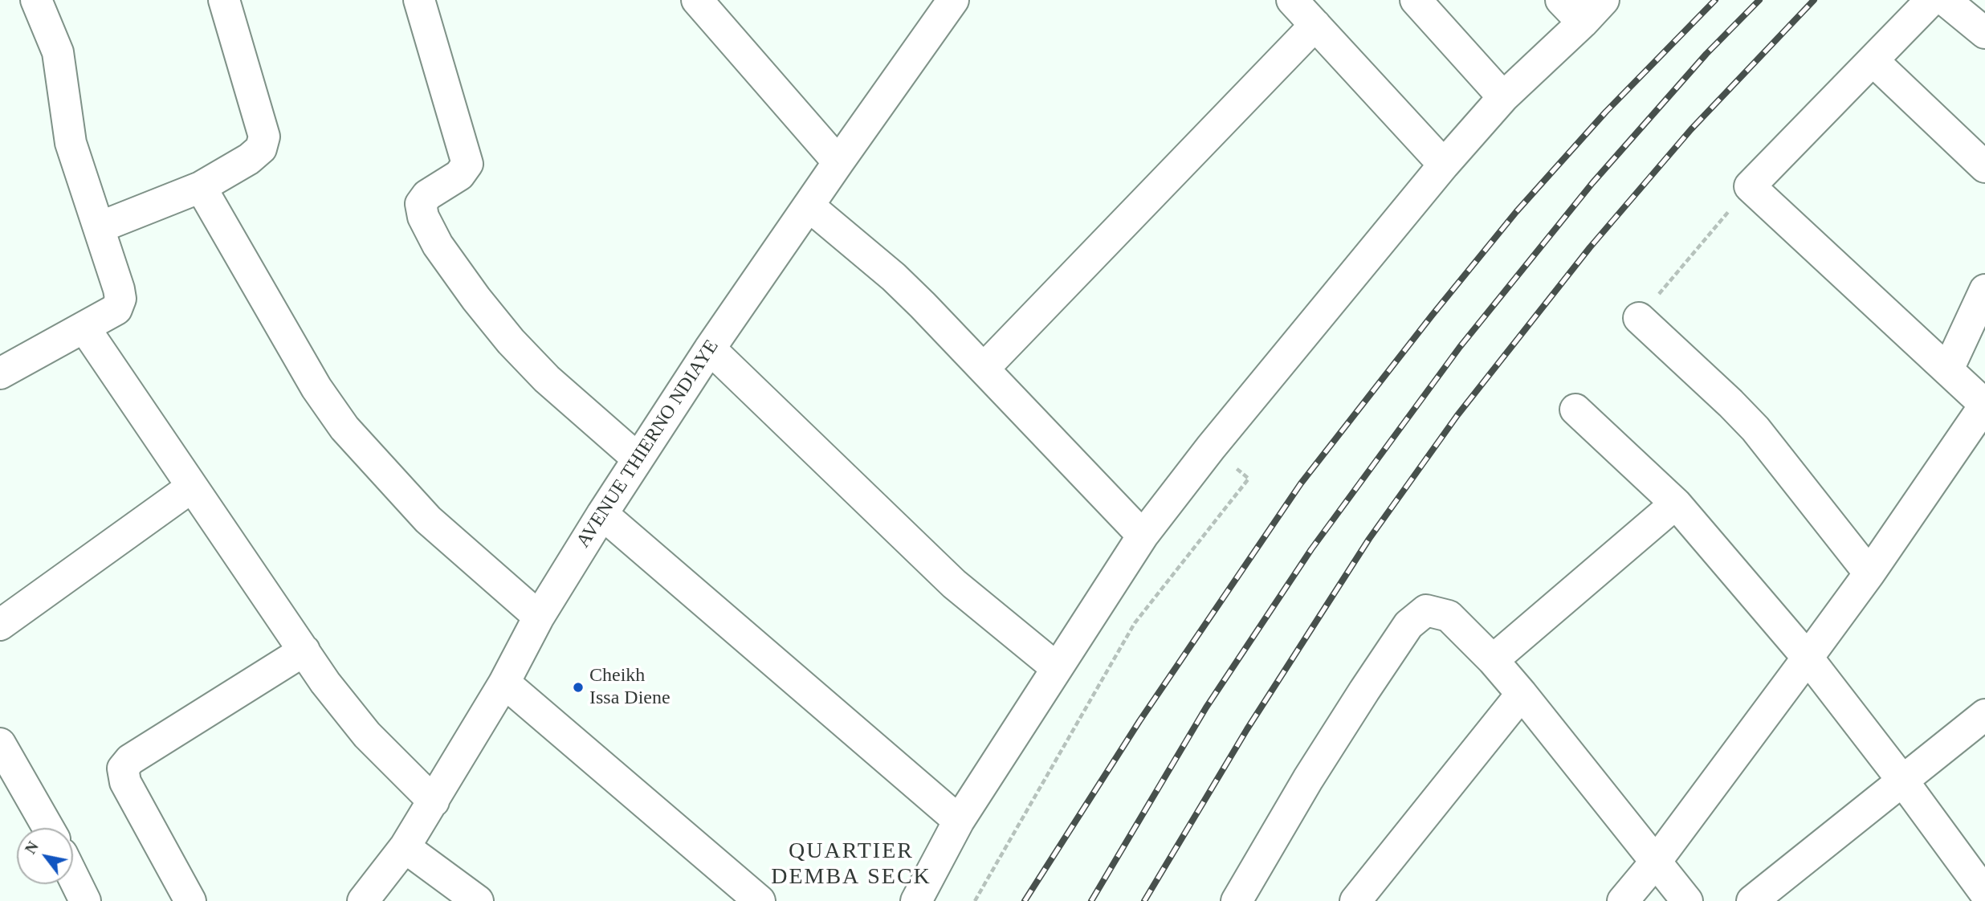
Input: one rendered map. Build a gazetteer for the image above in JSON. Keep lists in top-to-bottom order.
{
  "streets": {
    "street": ["AVENUE THIERNO NDIAYE"]
  },
  "districts": ["QUARTIER DEMBA SECK"],
  "places": ["Cheikh Issa Diene"],
  "north": "top left"
}
